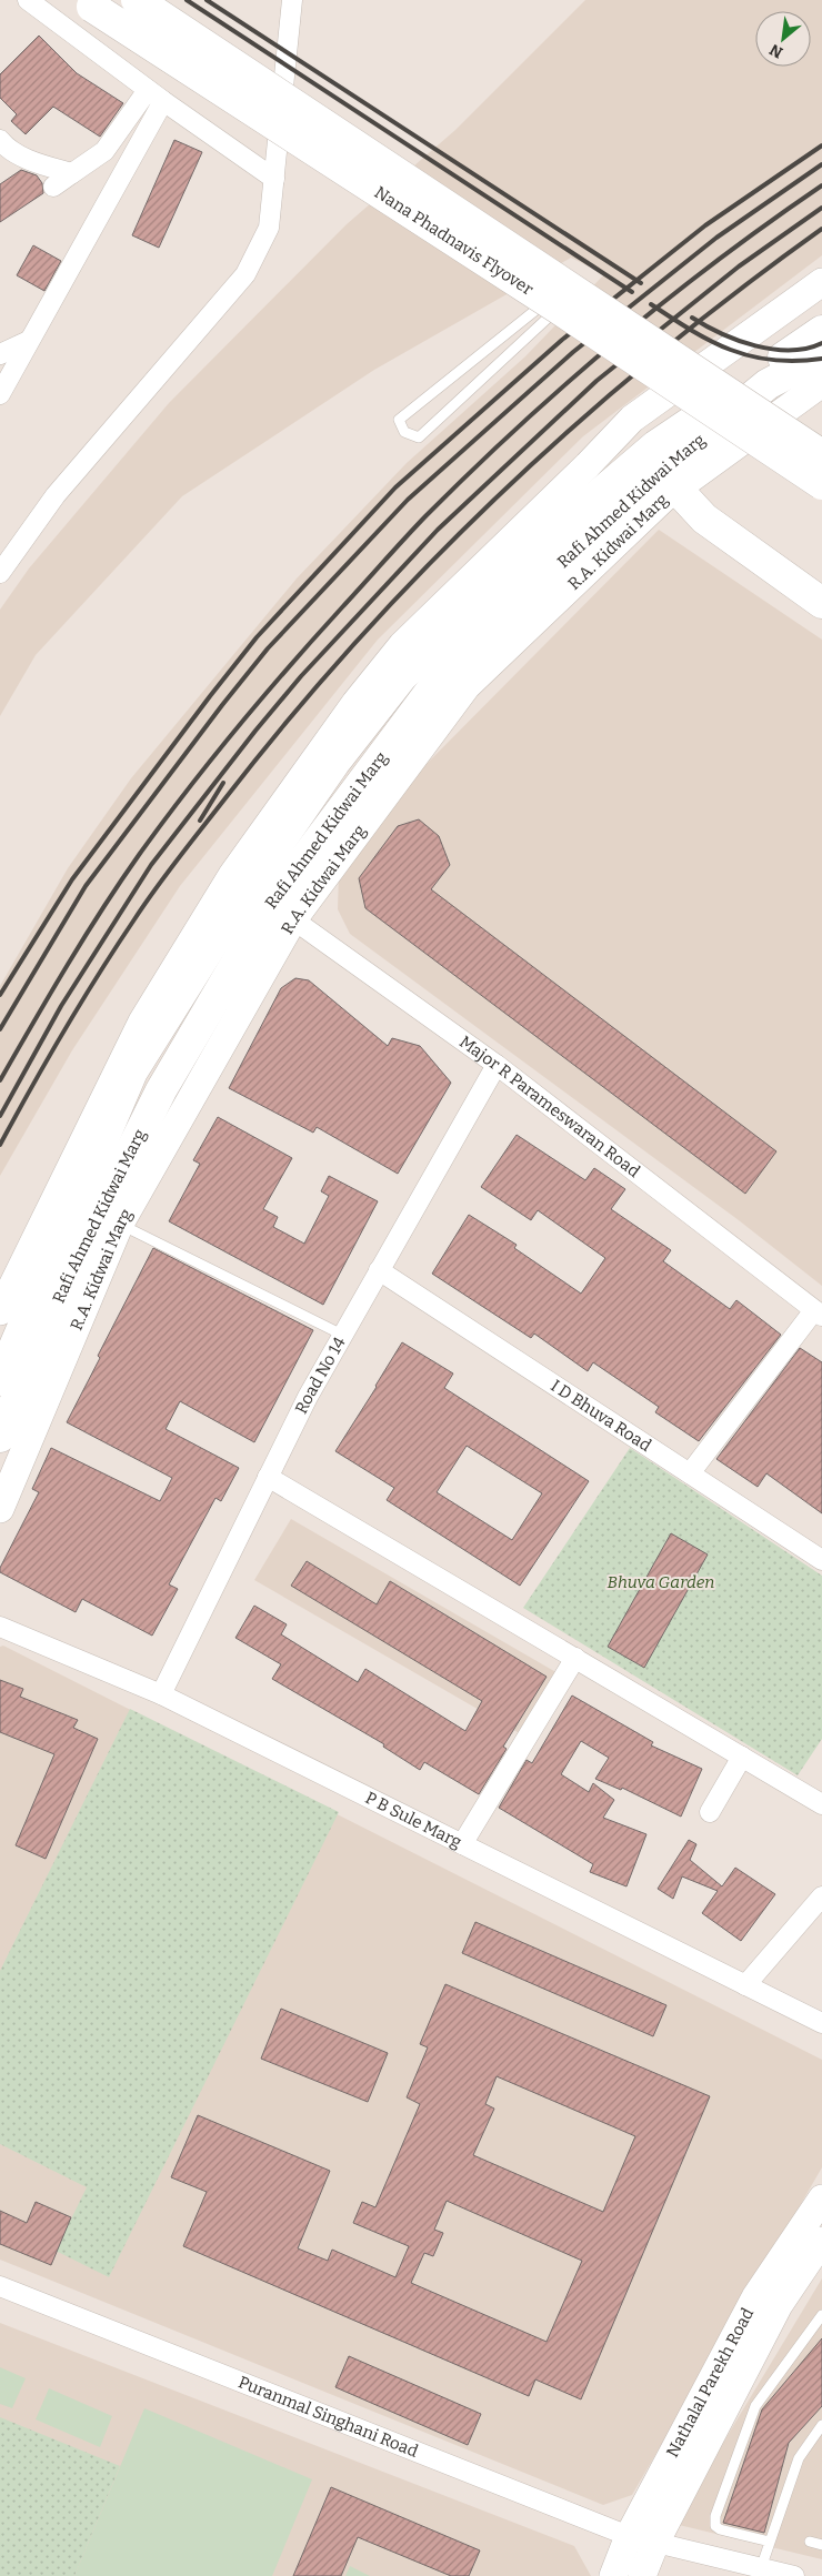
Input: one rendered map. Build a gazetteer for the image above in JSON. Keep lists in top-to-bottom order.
{
  "streets": {
    "main road": ["Nana Phadnavis Flyover", "Rafi Ahmed Kidwai Marg"],
    "street": [
      "R.A. Kidwai Marg",
      "Major R Parameswaran Road",
      "Road No 14",
      "I D Bhuva Road",
      "P B Sule Marg",
      "Nathalal Parekh Road",
      "Puranmal Singhani Road"
    ]
  },
  "crossings": [
    ["Rafi Ahmed Kidwai Marg", "R.A. Kidwai Marg"],
    ["Rafi Ahmed Kidwai Marg", "Major R Parameswaran Road"],
    ["R.A. Kidwai Marg", "Major R Parameswaran Road"],
    ["Major R Parameswaran Road", "Road No 14"],
    ["Road No 14", "I D Bhuva Road"],
    ["Road No 14", "P B Sule Marg"],
    ["Nathalal Parekh Road", "Puranmal Singhani Road"]
  ],
  "parks": ["Bhuva Garden"],
  "north": "bottom left"
}
